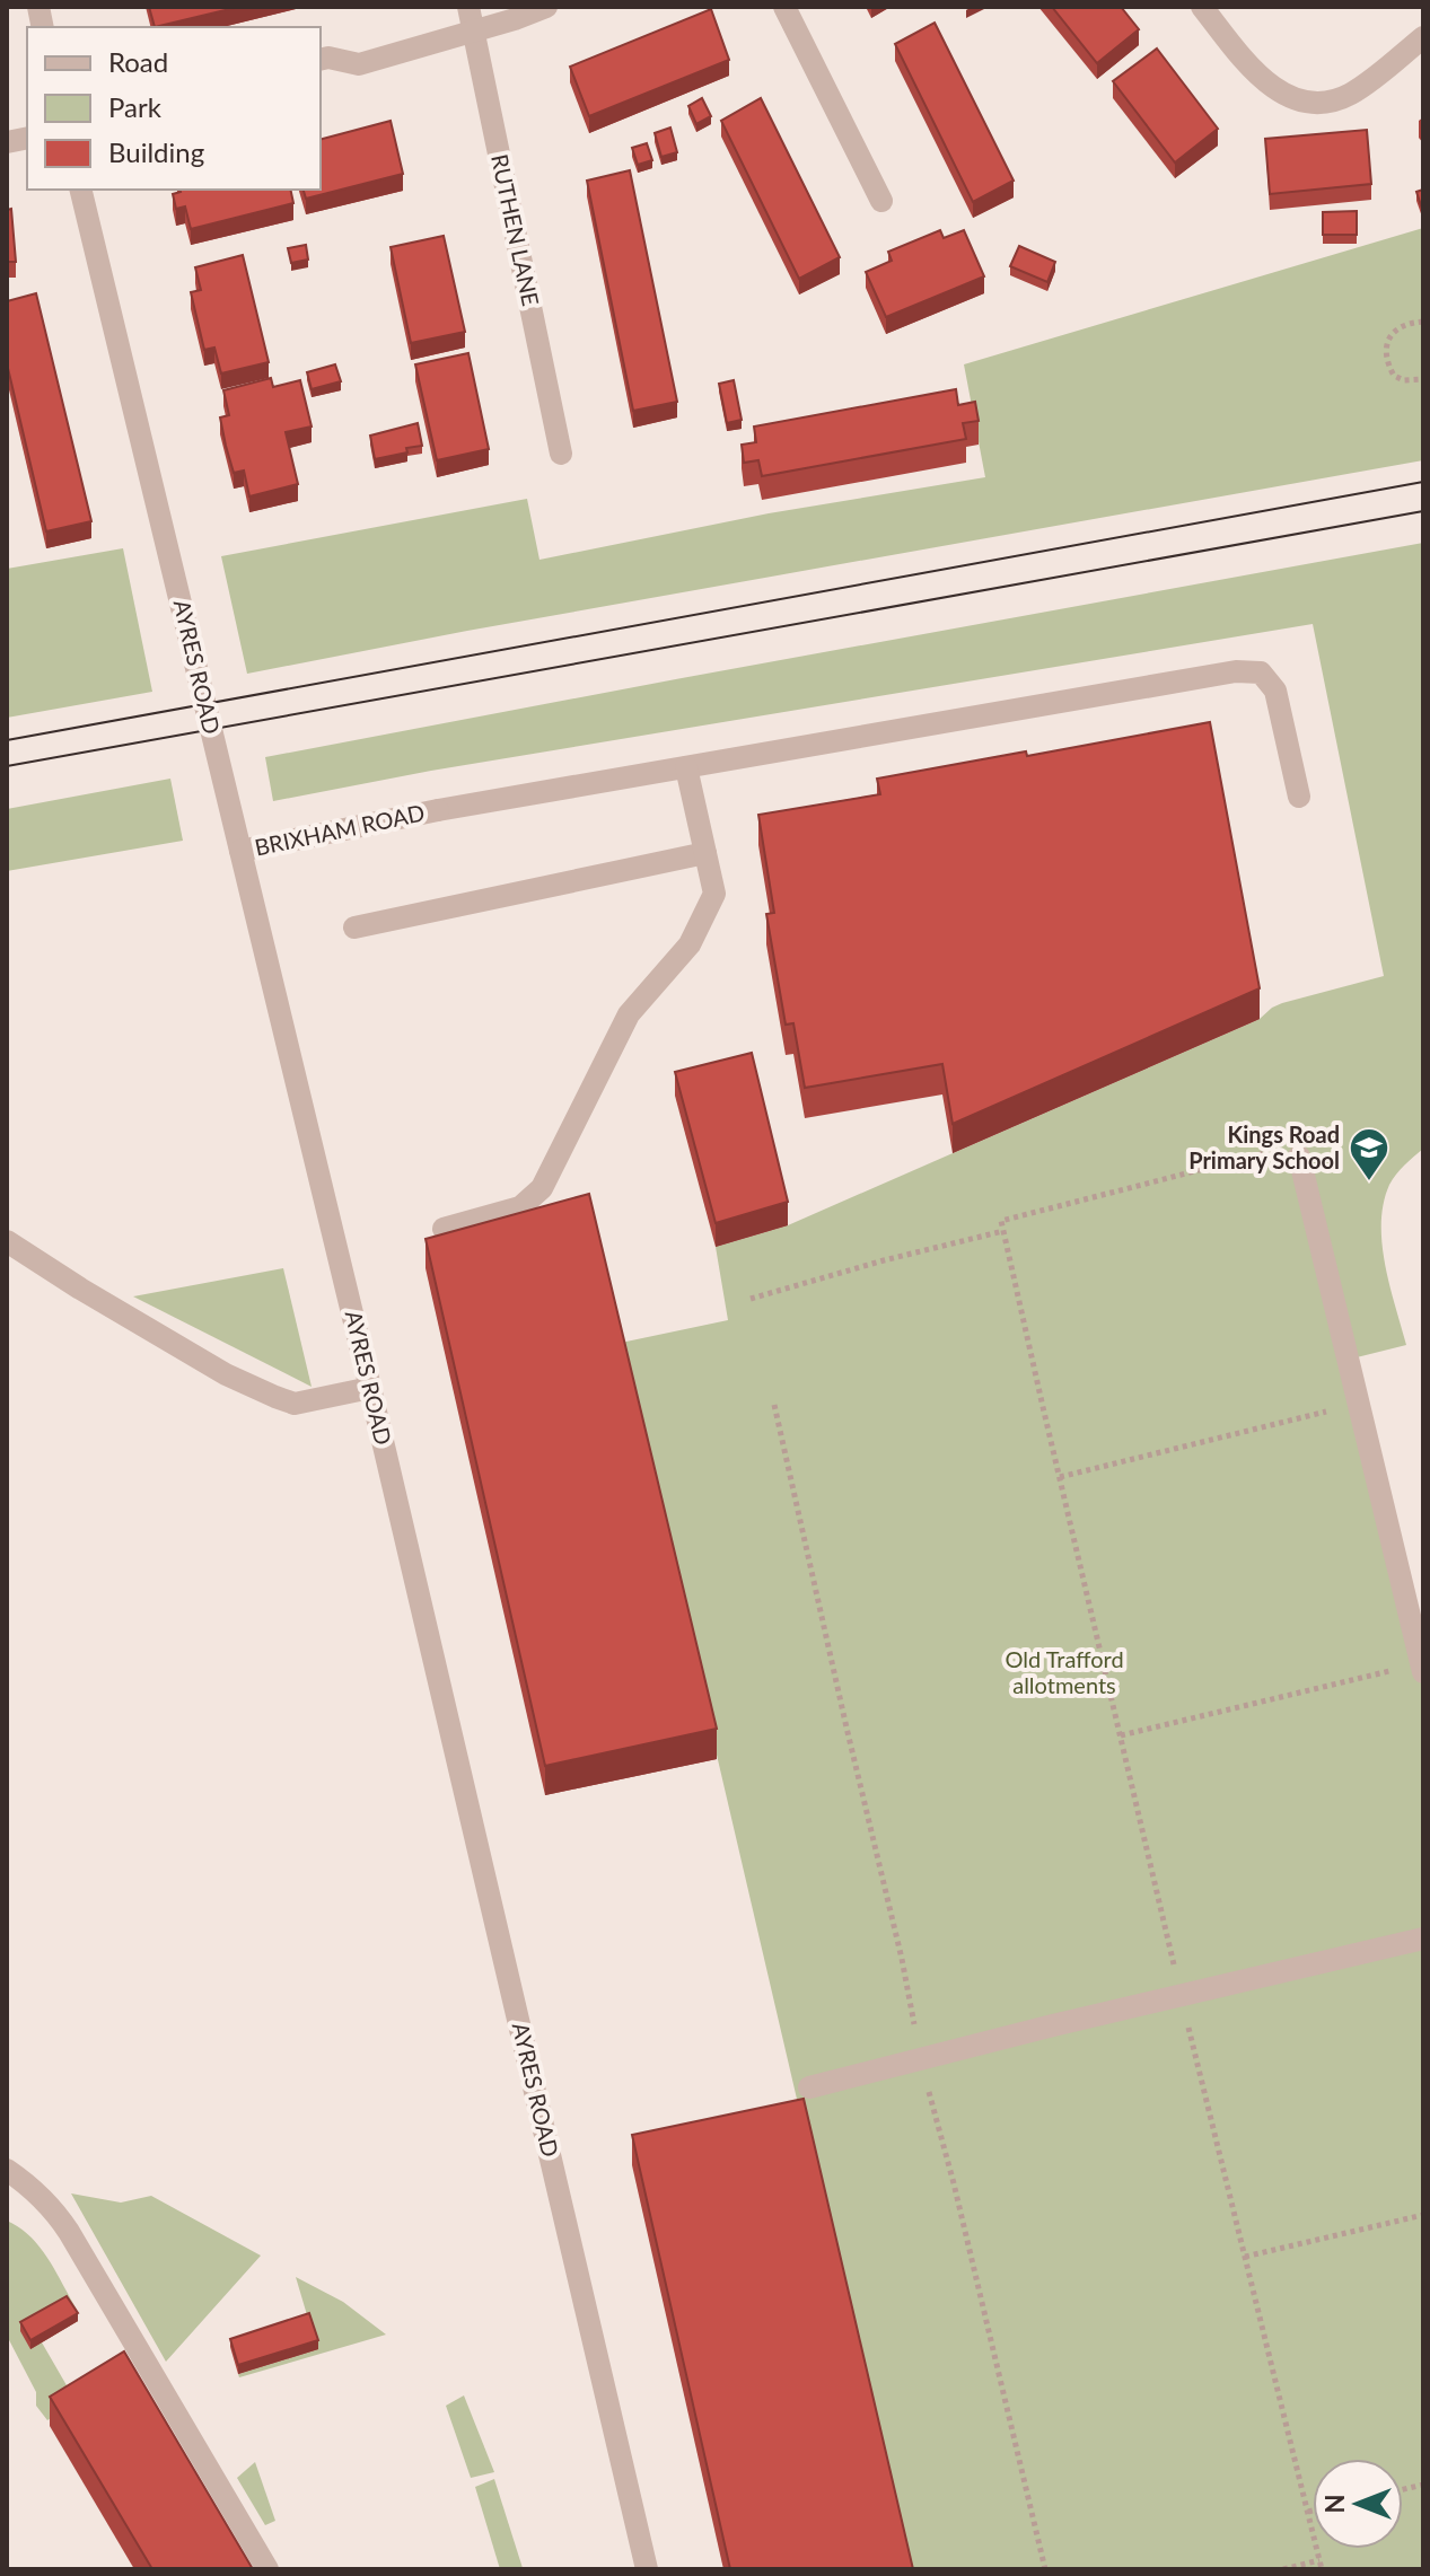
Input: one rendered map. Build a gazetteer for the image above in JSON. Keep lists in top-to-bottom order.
{
  "streets": {
    "street": ["RUTHEN LANE", "AYRES ROAD", "BRIXHAM ROAD"]
  },
  "crossings": [
    ["AYRES ROAD", "BRIXHAM ROAD"]
  ],
  "parks": ["Old Trafford allotments"],
  "places": {
    "school or university": ["Kings Road Primary School"]
  },
  "legend": ["Road", "Park", "Building"],
  "north": "left"
}
